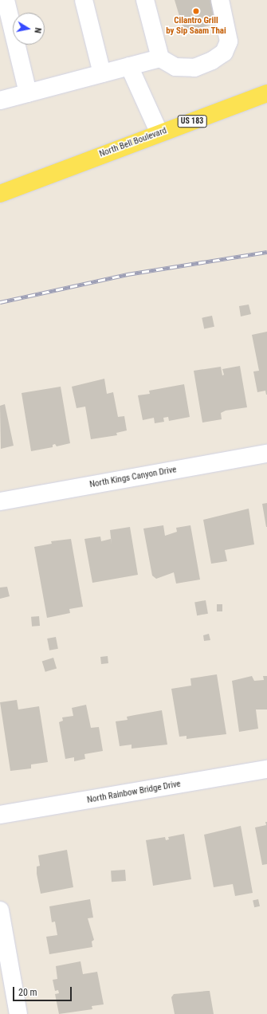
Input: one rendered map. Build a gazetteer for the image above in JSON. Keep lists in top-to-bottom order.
{
  "streets": {
    "main road": ["US 183", "North Bell Boulevard"],
    "street": ["North Kings Canyon Drive", "North Rainbow Bridge Drive"]
  },
  "places": ["Cilantro Grill by Sip Saam Thai"],
  "scale_bar": "20 m",
  "north": "right"
}
